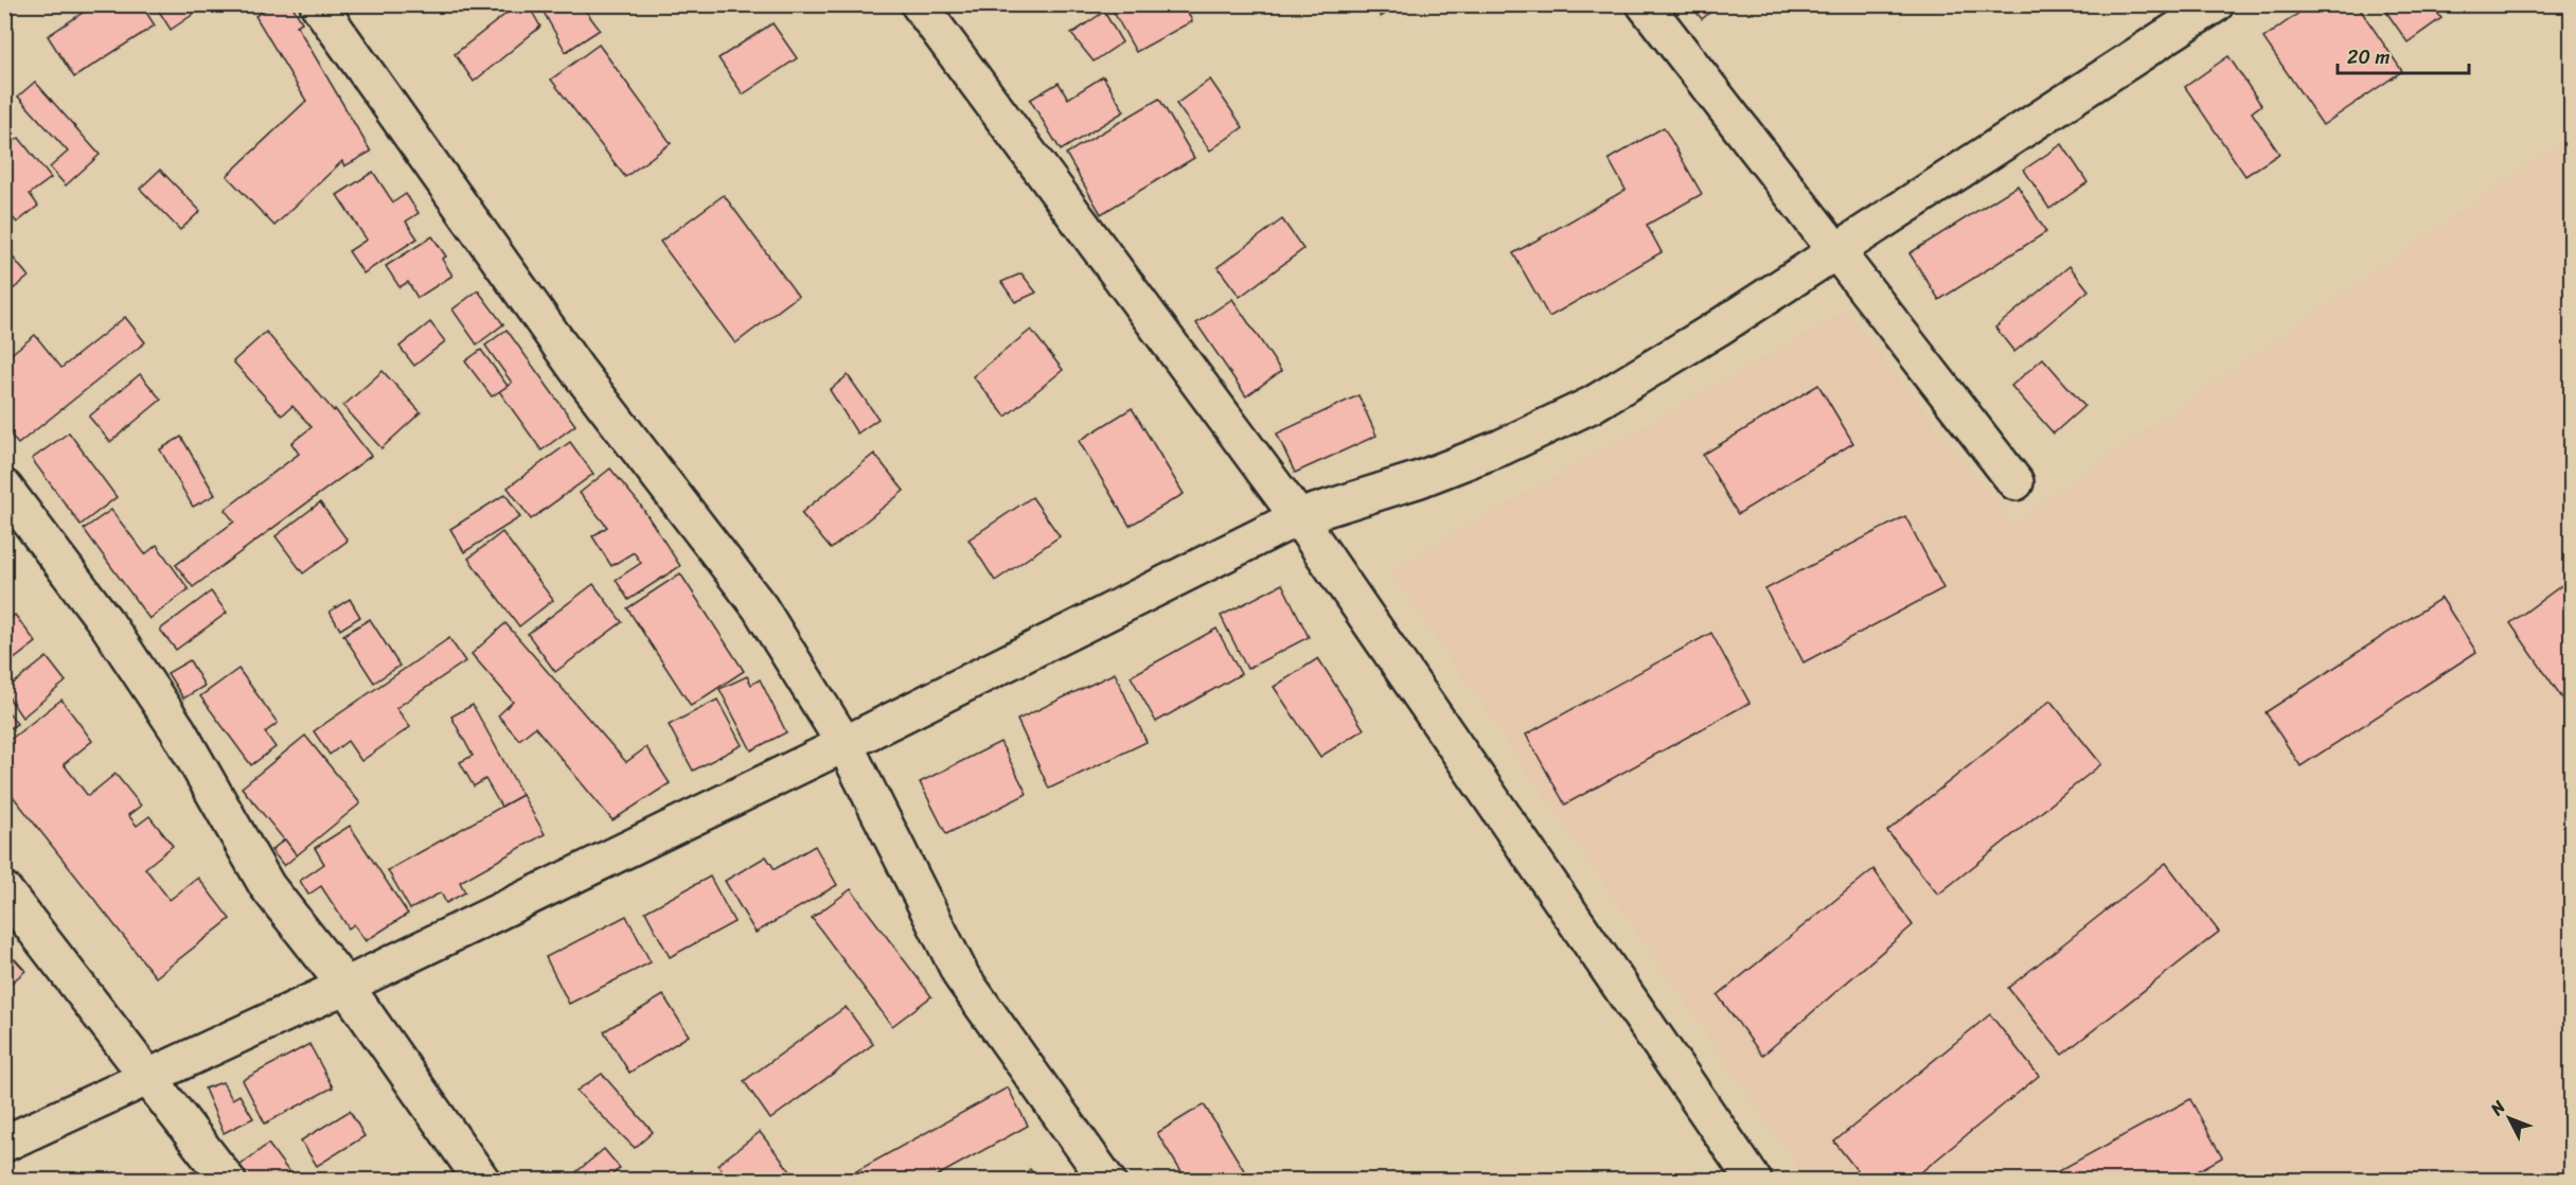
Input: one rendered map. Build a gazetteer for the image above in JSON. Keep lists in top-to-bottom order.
{
  "scale_bar": "20 m",
  "north": "top left"
}
